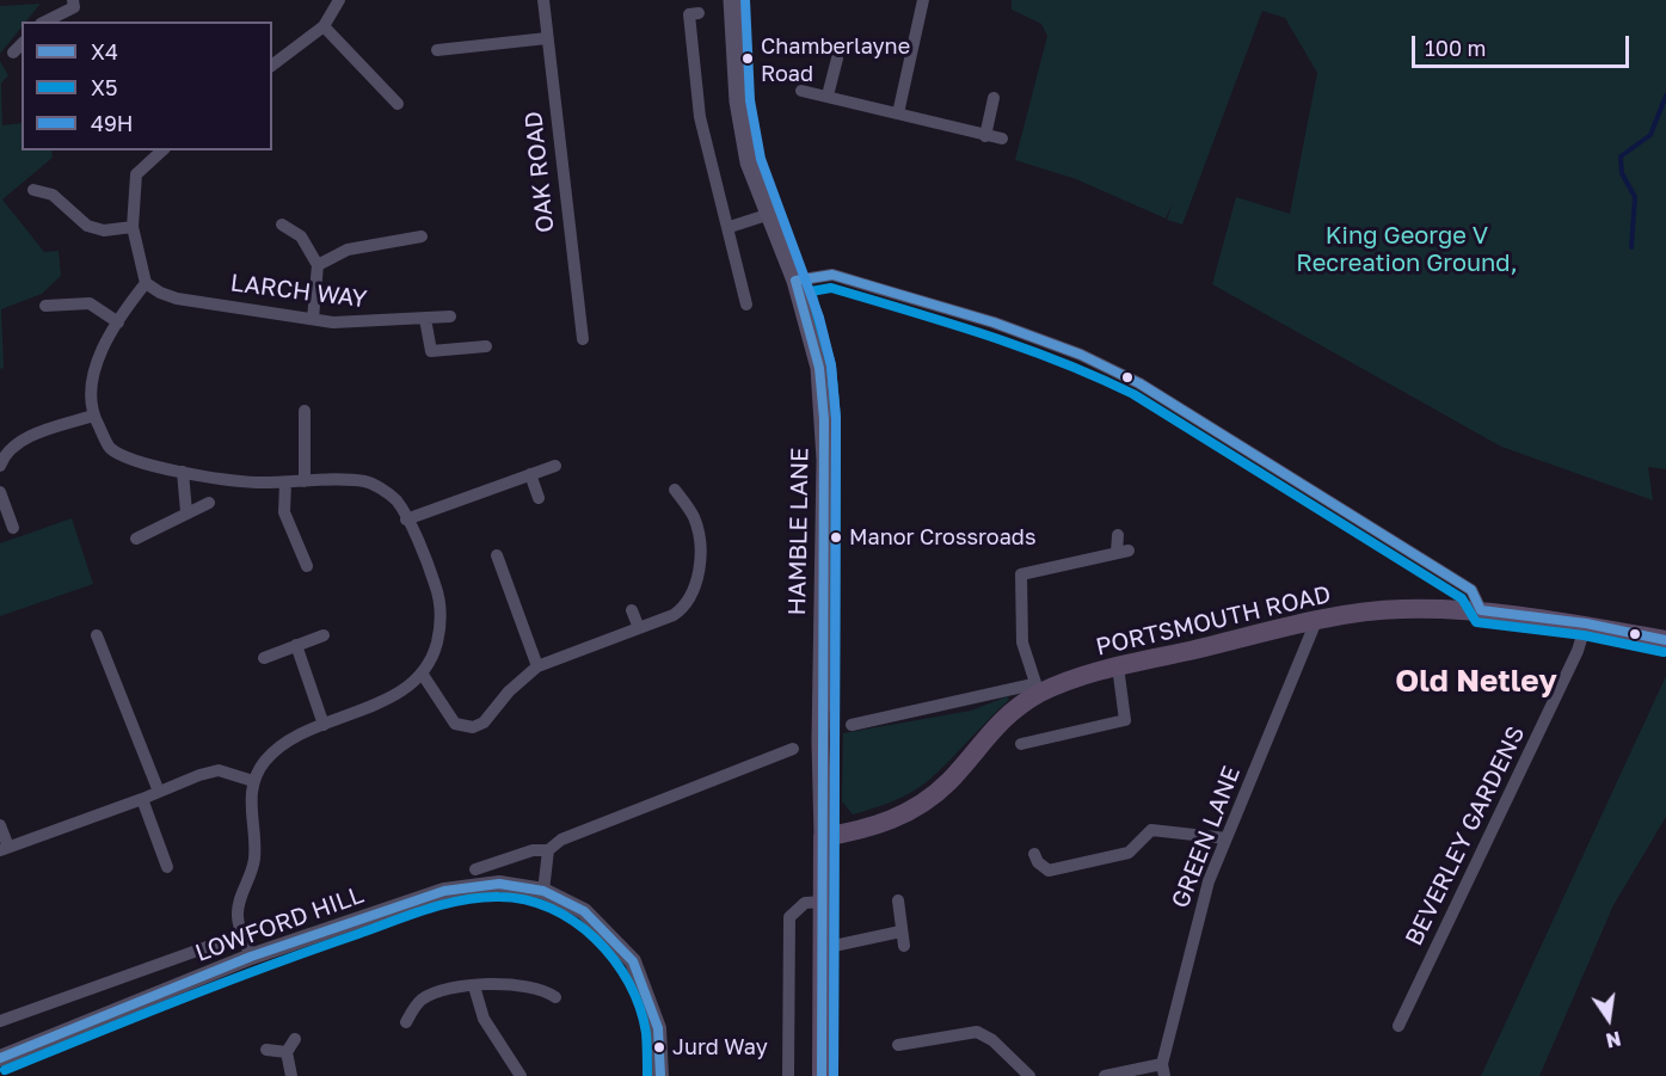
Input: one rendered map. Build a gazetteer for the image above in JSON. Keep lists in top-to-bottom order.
{
  "streets": {
    "main road": ["HAMBLE LANE", "PORTSMOUTH ROAD"],
    "street": [
      "OAK ROAD",
      "LARCH WAY",
      "BEVERLEY GARDENS",
      "GREEN LANE",
      "LOWFORD HILL"
    ]
  },
  "crossings": [
    ["HAMBLE LANE", "PORTSMOUTH ROAD"],
    ["PORTSMOUTH ROAD", "BEVERLEY GARDENS"],
    ["PORTSMOUTH ROAD", "GREEN LANE"]
  ],
  "districts": ["Old Netley"],
  "parks": ["King George V Recreation Ground,"],
  "places": ["Chamberlayne Road", "Manor Crossroads", "Jurd Way"],
  "lines": ["transit line 49H", "transit line X4", "transit line X5"],
  "legend": ["X4", "X5", "49H"],
  "scale_bar": "100 m",
  "north": "bottom"
}
